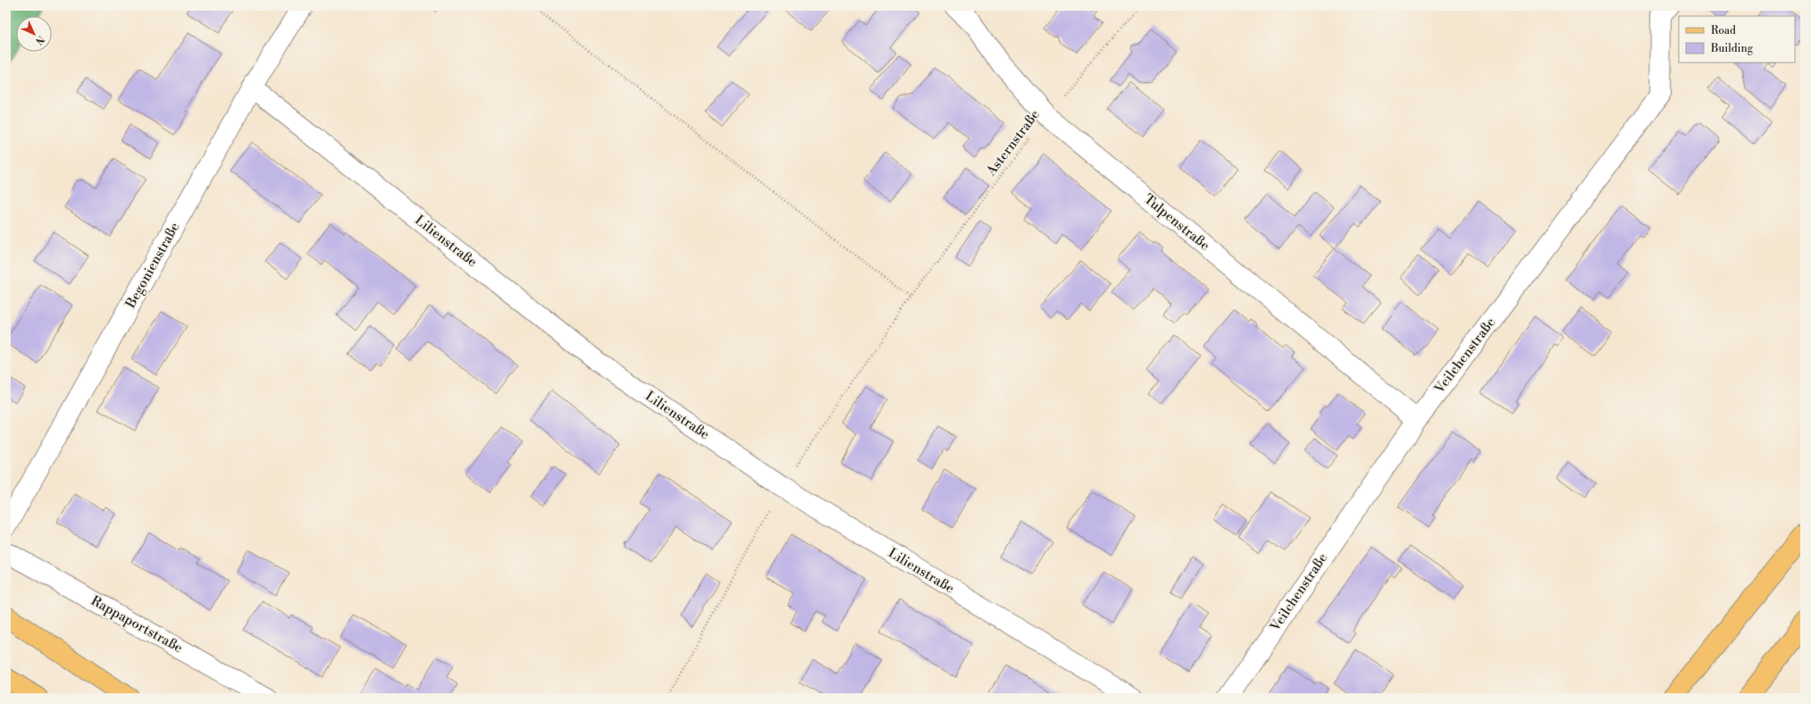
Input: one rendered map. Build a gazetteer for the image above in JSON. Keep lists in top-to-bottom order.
{
  "streets": {
    "street": [
      "Tulpenstraße",
      "Lilienstraße",
      "Begonienstraße",
      "Veilchenstraße",
      "Rappaportstraße"
    ],
    "path": ["Asternstraße"]
  },
  "crossings": [
    ["Asternstraße", "Tulpenstraße"],
    ["Tulpenstraße", "Veilchenstraße"],
    ["Lilienstraße", "Begonienstraße"]
  ],
  "legend": ["Road", "Building"],
  "north": "bottom right"
}
